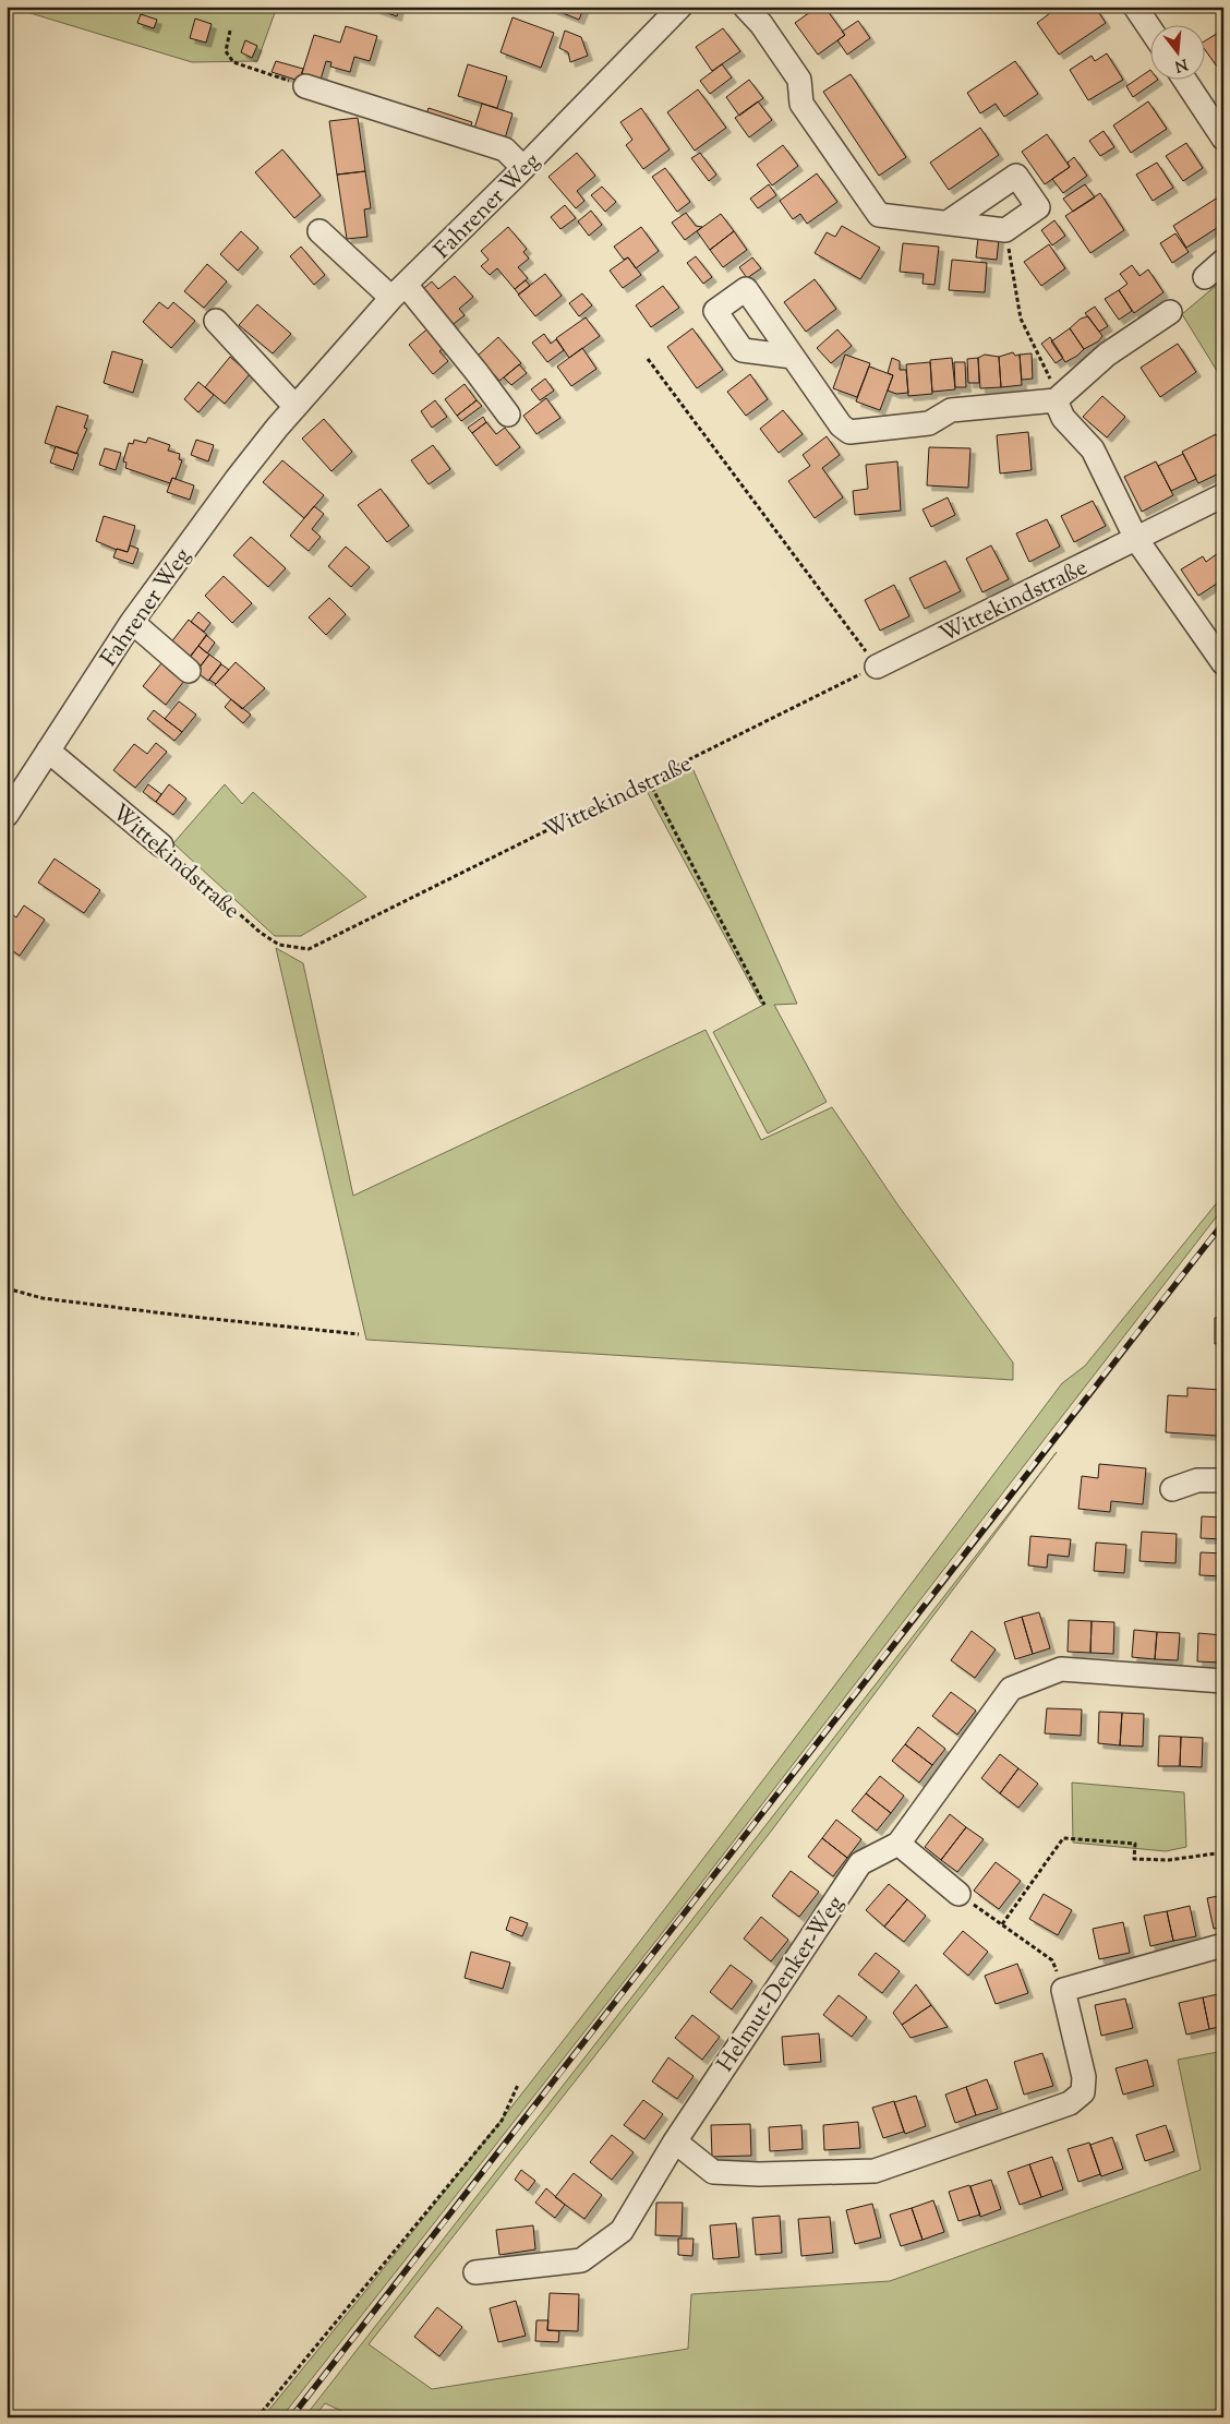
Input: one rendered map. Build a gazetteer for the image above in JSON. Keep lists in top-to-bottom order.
{
  "streets": {
    "street": ["Fahrener Weg", "Wittekindstraße", "Helmut-Denker-Weg"]
  },
  "crossings": [
    ["Fahrener Weg", "Wittekindstraße"]
  ],
  "north": "bottom"
}
